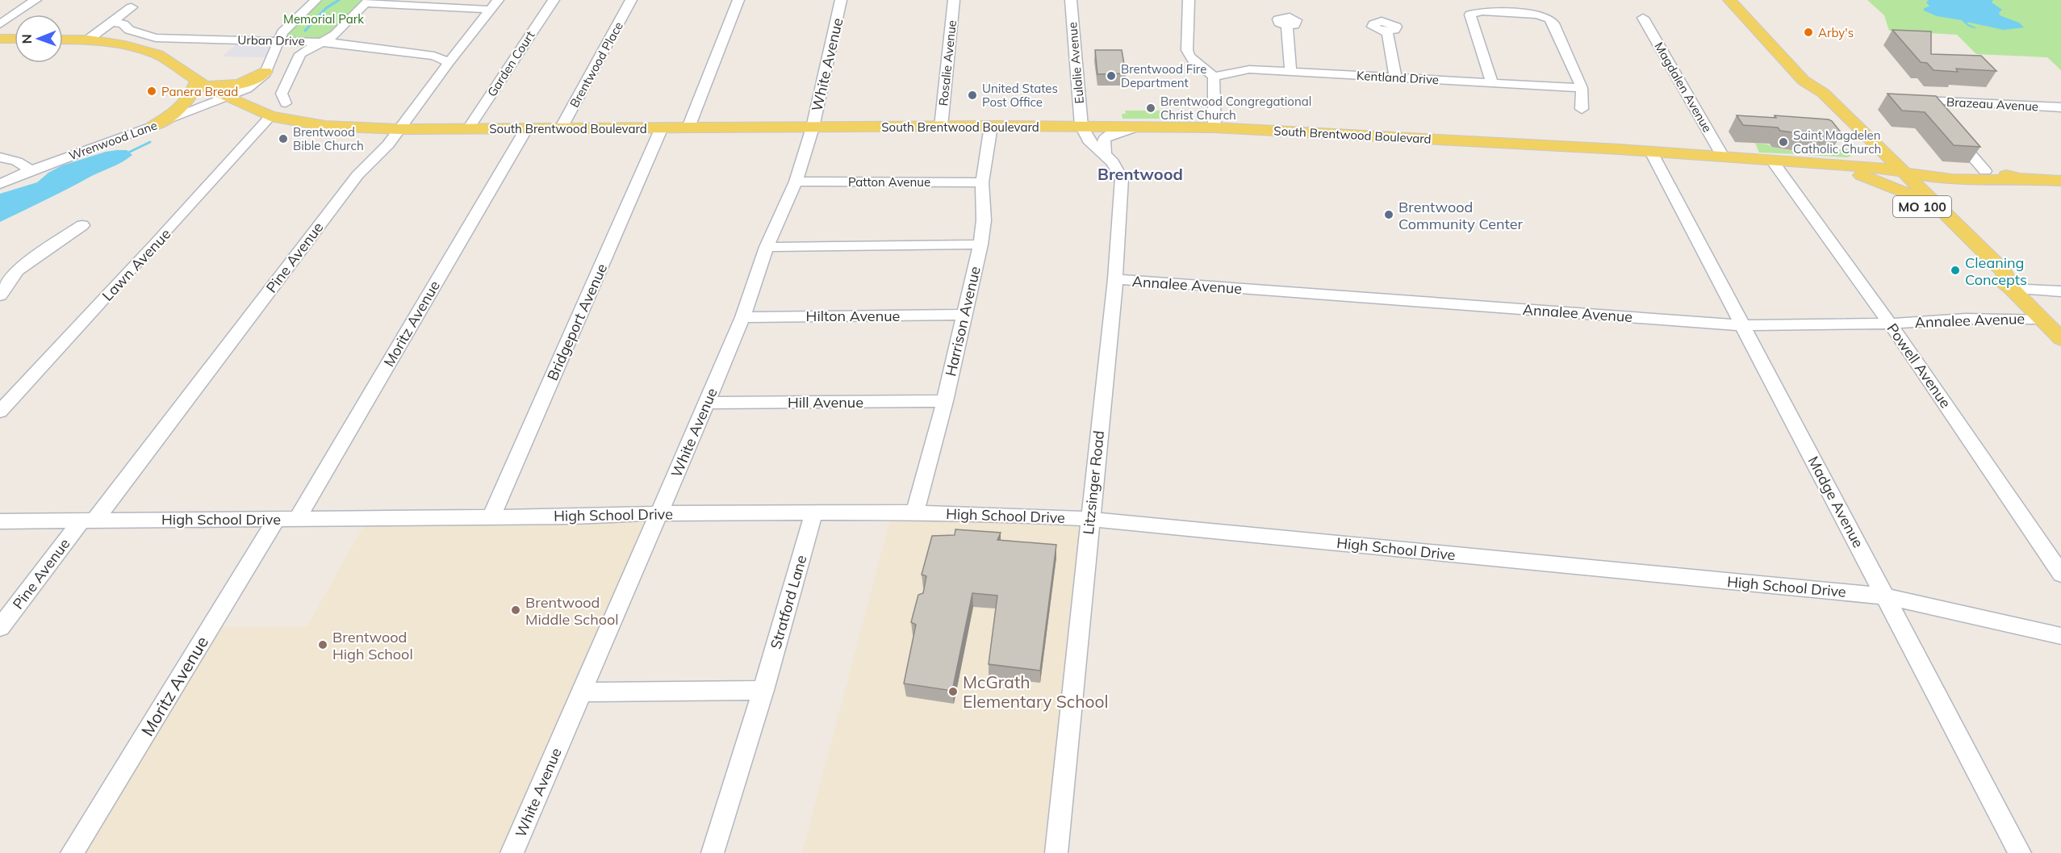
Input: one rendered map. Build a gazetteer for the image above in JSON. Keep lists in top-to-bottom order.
{
  "streets": {
    "main road": ["South Brentwood Boulevard", "MO 100"],
    "street": [
      "Urban Drive",
      "Rosalie Avenue",
      "Eulalie Avenue",
      "Garden Court",
      "Brentwood Place",
      "White Avenue",
      "Kentland Drive",
      "Magdalen Avenue",
      "Brazeau Avenue",
      "Wrenwood Lane",
      "Patton Avenue",
      "Pine Avenue",
      "Lawn Avenue",
      "Annalee Avenue",
      "Hilton Avenue",
      "Harrison Avenue",
      "Bridgeport Avenue",
      "Moritz Avenue",
      "Powell Avenue",
      "Hill Avenue",
      "Litzsinger Road",
      "Madge Avenue",
      "High School Drive",
      "Stratford Lane"
    ]
  },
  "crossings": [
    ["Urban Drive", "Pine Avenue"],
    ["Rosalie Avenue", "South Brentwood Boulevard"],
    ["Eulalie Avenue", "South Brentwood Boulevard"],
    ["Eulalie Avenue", "Litzsinger Road"],
    ["Garden Court", "South Brentwood Boulevard"],
    ["Brentwood Place", "South Brentwood Boulevard"],
    ["White Avenue", "South Brentwood Boulevard"],
    ["White Avenue", "Patton Avenue"],
    ["White Avenue", "Hilton Avenue"],
    ["White Avenue", "Hill Avenue"],
    ["White Avenue", "High School Drive"],
    ["Magdalen Avenue", "South Brentwood Boulevard"],
    ["South Brentwood Boulevard", "Wrenwood Lane"],
    ["South Brentwood Boulevard", "MO 100"],
    ["South Brentwood Boulevard", "Pine Avenue"],
    ["South Brentwood Boulevard", "Lawn Avenue"],
    ["South Brentwood Boulevard", "Harrison Avenue"],
    ["South Brentwood Boulevard", "Bridgeport Avenue"],
    ["South Brentwood Boulevard", "Moritz Avenue"],
    ["South Brentwood Boulevard", "Powell Avenue"],
    ["South Brentwood Boulevard", "Litzsinger Road"],
    ["South Brentwood Boulevard", "Madge Avenue"],
    ["Patton Avenue", "Harrison Avenue"],
    ["MO 100", "Annalee Avenue"],
    ["Pine Avenue", "High School Drive"],
    ["Annalee Avenue", "Powell Avenue"],
    ["Annalee Avenue", "Litzsinger Road"],
    ["Annalee Avenue", "Madge Avenue"],
    ["Hilton Avenue", "Harrison Avenue"],
    ["Harrison Avenue", "Hill Avenue"],
    ["Harrison Avenue", "High School Drive"],
    ["Bridgeport Avenue", "High School Drive"],
    ["Moritz Avenue", "High School Drive"],
    ["Litzsinger Road", "High School Drive"],
    ["Madge Avenue", "High School Drive"],
    ["High School Drive", "Stratford Lane"]
  ],
  "districts": ["Brentwood"],
  "parks": ["Memorial Park"],
  "places": [
    "Arby's",
    "Brentwood Fire Department",
    "Panera Bread",
    "United States Post Office",
    "Brentwood Congregational Christ Church",
    "Brentwood Bible Church",
    "Saint Magdelen Catholic Church",
    "Brentwood Community Center",
    "Cleaning Concepts",
    "Brentwood Middle School",
    "Brentwood High School",
    "McGrath Elementary School"
  ],
  "north": "left"
}
